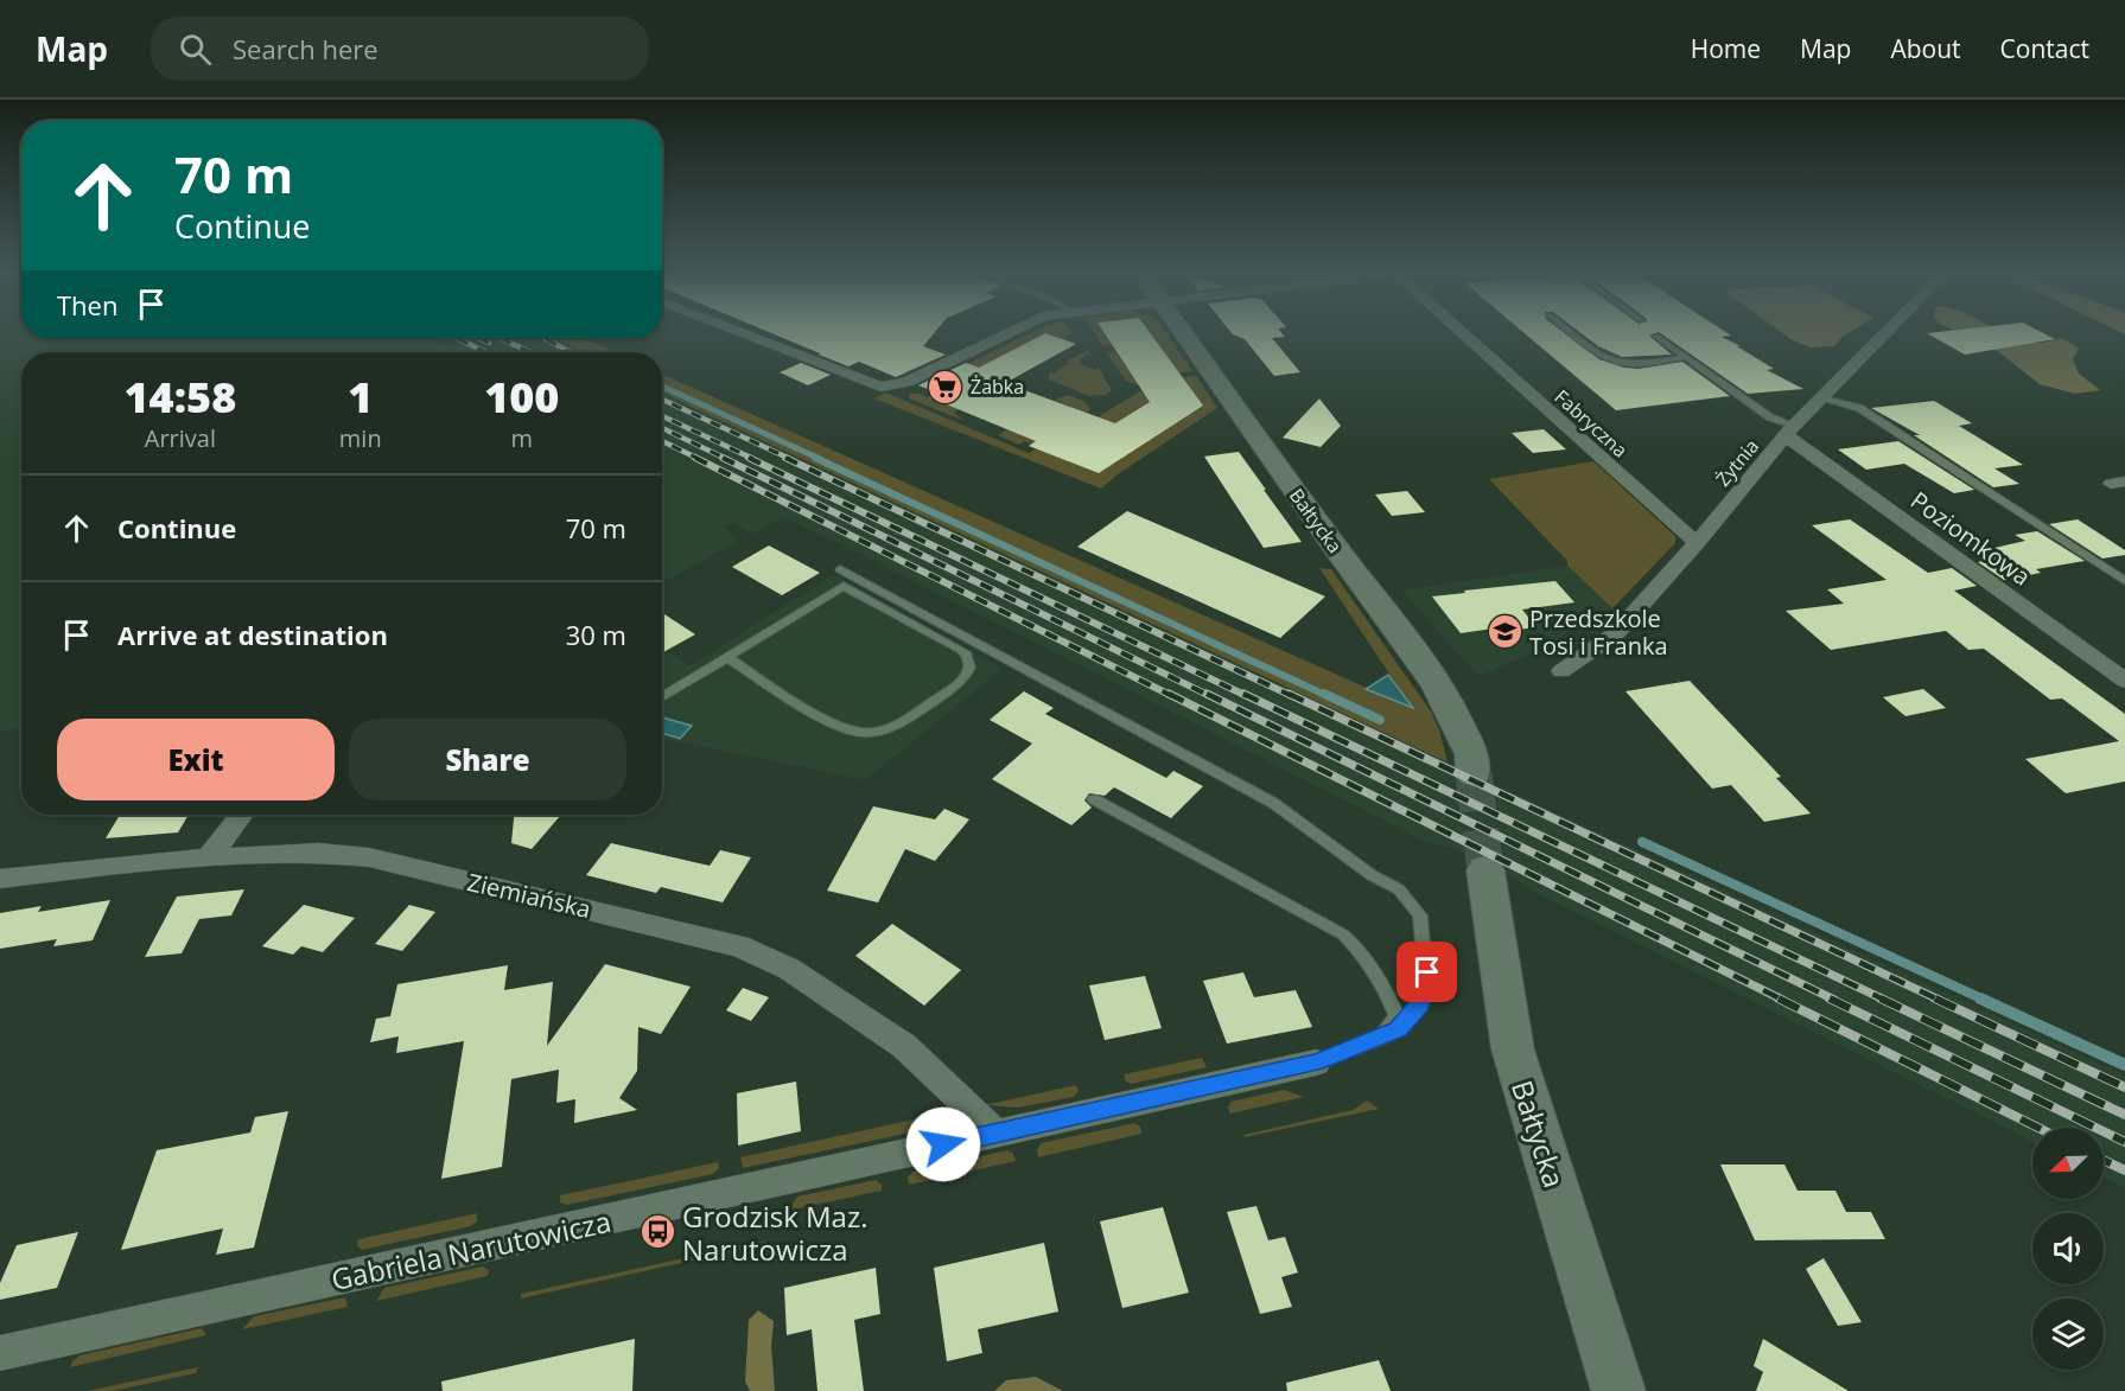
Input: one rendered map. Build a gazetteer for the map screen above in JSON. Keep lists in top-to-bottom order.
{
  "streets": {
    "street": [
      "Fabryczna",
      "Żytnia",
      "Bałtycka",
      "Poziomkowa",
      "Ziemiańska",
      "Gabriela Narutowicza"
    ]
  },
  "crossings": [
    ["Fabryczna", "Żytnia"],
    ["Żytnia", "Poziomkowa"],
    ["Ziemiańska", "Gabriela Narutowicza"]
  ],
  "places": {
    "supermarket": ["Żabka"],
    "school or university": ["Przedszkole Tosi i Franka"],
    "bus stop": ["Grodzisk Maz. Narutowicza"]
  },
  "north": "bottom left",
  "page": {
    "header": "Map",
    "search": "Search here",
    "nav": [
      "Home",
      "Map",
      "About",
      "Contact"
    ],
    "turn": ["70 m", "Continue"],
    "then": "Then",
    "eta": [
      "14:58",
      "Arrival",
      "1",
      "min",
      "100",
      "m"
    ],
    "list": [
      {
        "name": "Continue",
        "value": "70 m"
      },
      {
        "name": "Arrive at destination",
        "value": "30 m"
      }
    ],
    "buttons": ["Exit", "Share"]
  }
}
